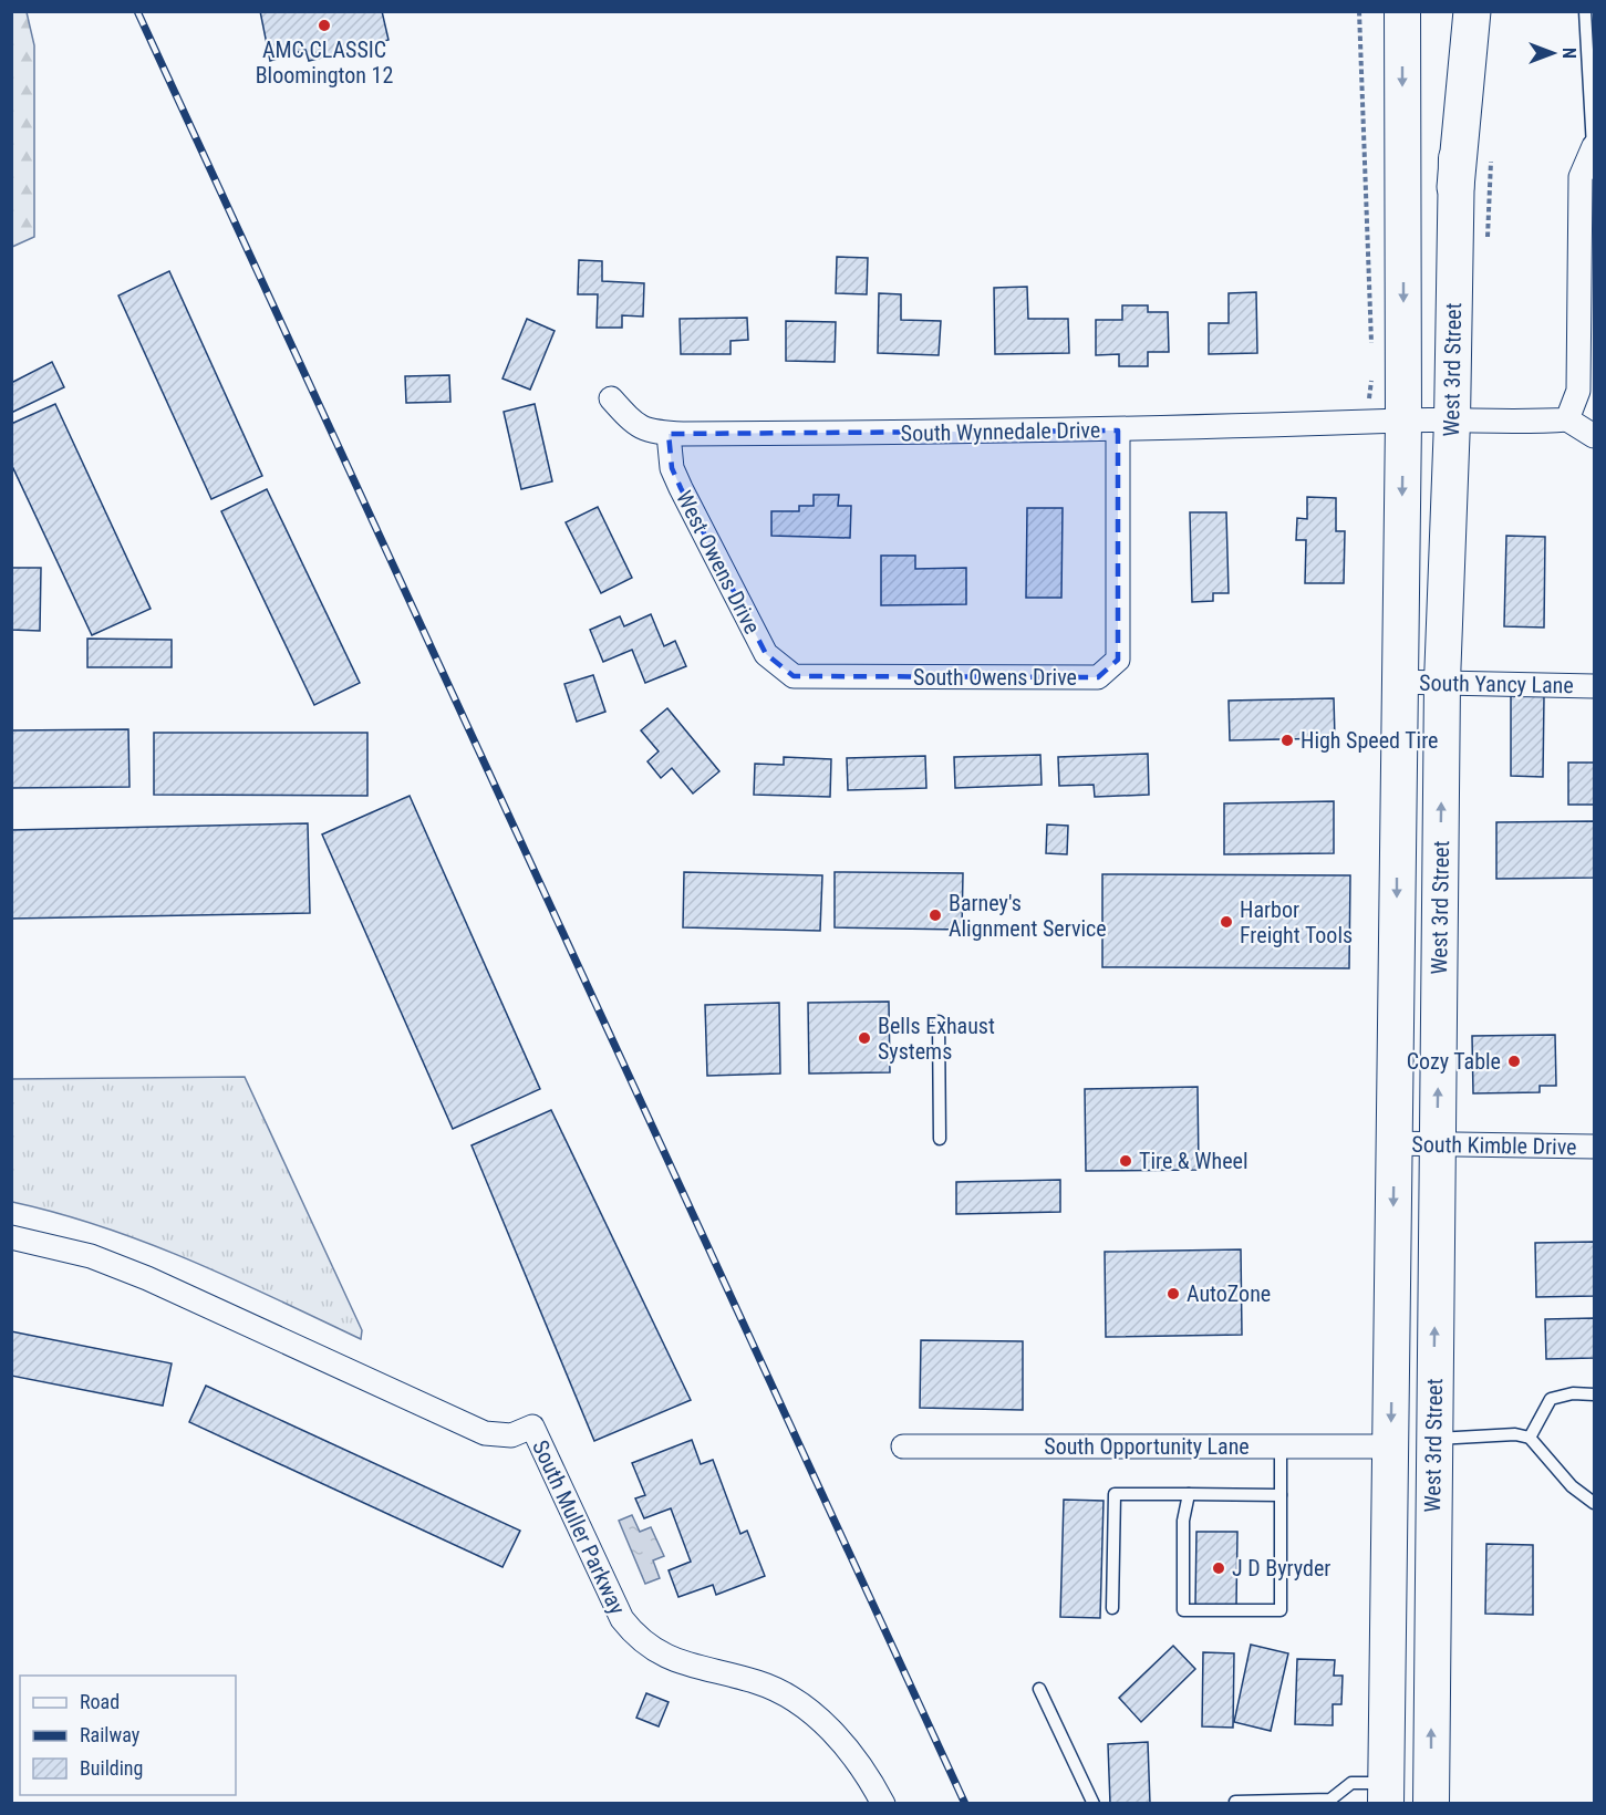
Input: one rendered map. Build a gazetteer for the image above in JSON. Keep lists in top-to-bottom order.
{
  "streets": {
    "main road": ["West 3rd Street"],
    "street": [
      "South Wynnedale Drive",
      "West Owens Drive",
      "South Owens Drive",
      "South Yancy Lane",
      "South Kimble Drive",
      "South Opportunity Lane",
      "South Muller Parkway"
    ]
  },
  "crossings": [
    ["West 3rd Street", "South Wynnedale Drive"],
    ["West 3rd Street", "South Yancy Lane"],
    ["West 3rd Street", "South Kimble Drive"],
    ["West 3rd Street", "South Opportunity Lane"],
    ["South Wynnedale Drive", "West Owens Drive"],
    ["South Wynnedale Drive", "South Owens Drive"],
    ["West Owens Drive", "South Owens Drive"]
  ],
  "places": [
    "AMC CLASSIC Bloomington 12",
    "High Speed Tire",
    "Barney's Alignment Service",
    "Harbor Freight Tools",
    "Bells Exhaust Systems",
    "Cozy Table",
    "Tire & Wheel",
    "AutoZone",
    "J D Byryder"
  ],
  "legend": ["Road", "Railway", "Building"],
  "north": "right"
}
